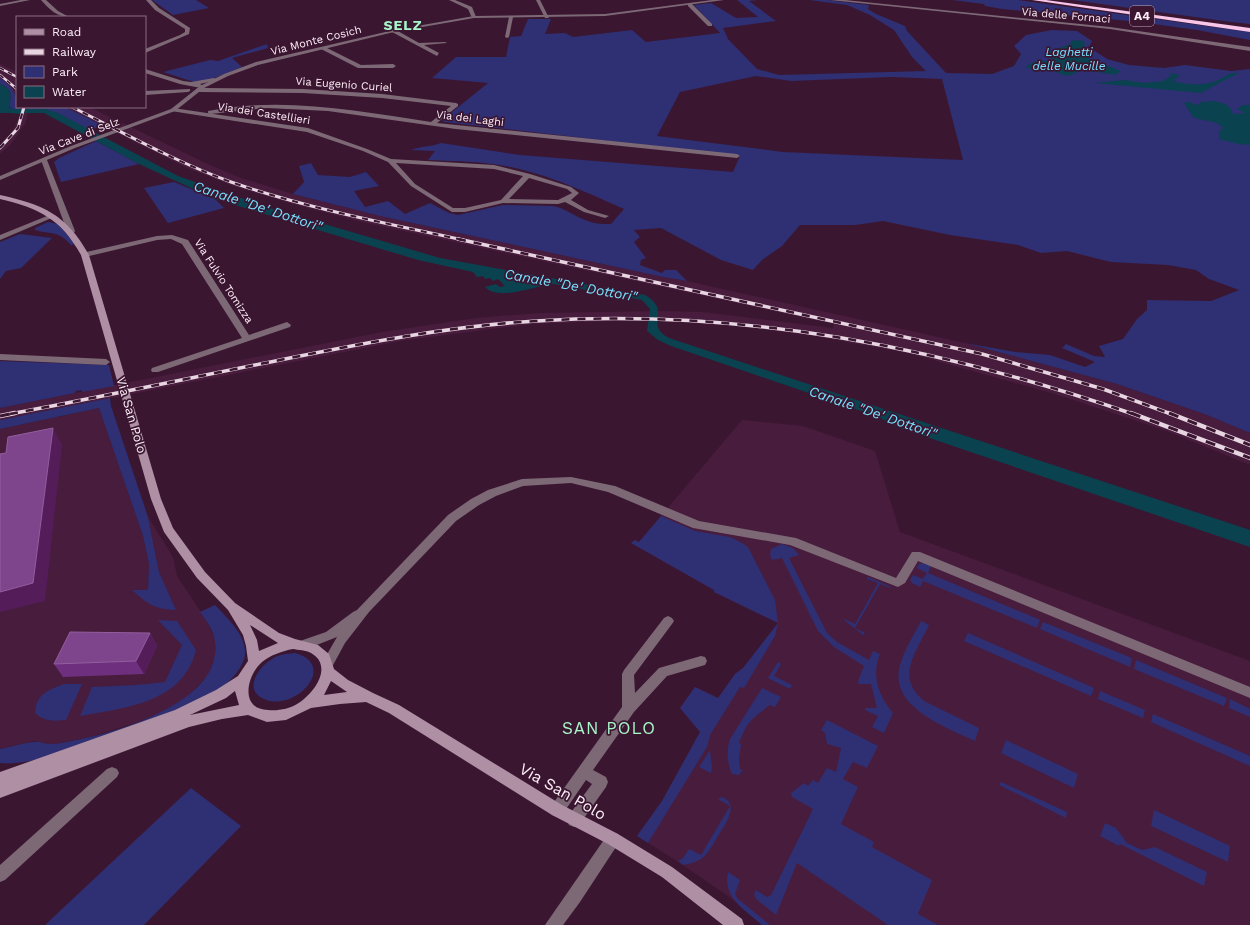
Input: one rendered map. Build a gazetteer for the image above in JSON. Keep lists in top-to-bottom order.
{
  "streets": {
    "highway": ["A4"],
    "main road": ["Via San Polo"],
    "street": [
      "Via delle Fornaci",
      "Via Monte Cosich",
      "Via Eugenio Curiel",
      "Via dei Castellieri",
      "Via dei Laghi",
      "Via Cave di Selz",
      "Via Fulvio Tomizza"
    ]
  },
  "crossings": [
    ["Via Monte Cosich", "Via Eugenio Curiel"],
    ["Via Monte Cosich", "Via Cave di Selz"],
    ["Via Eugenio Curiel", "Via dei Laghi"],
    ["Via dei Castellieri", "Via dei Laghi"],
    ["Via Fulvio Tomizza", "Via San Polo"]
  ],
  "districts": ["SELZ", "SAN POLO"],
  "water": ["Laghetti delle Mucille", "Canale \"De' Dottori\""],
  "legend": [
    "Road",
    "Railway",
    "Park",
    "Water"
  ]
}
